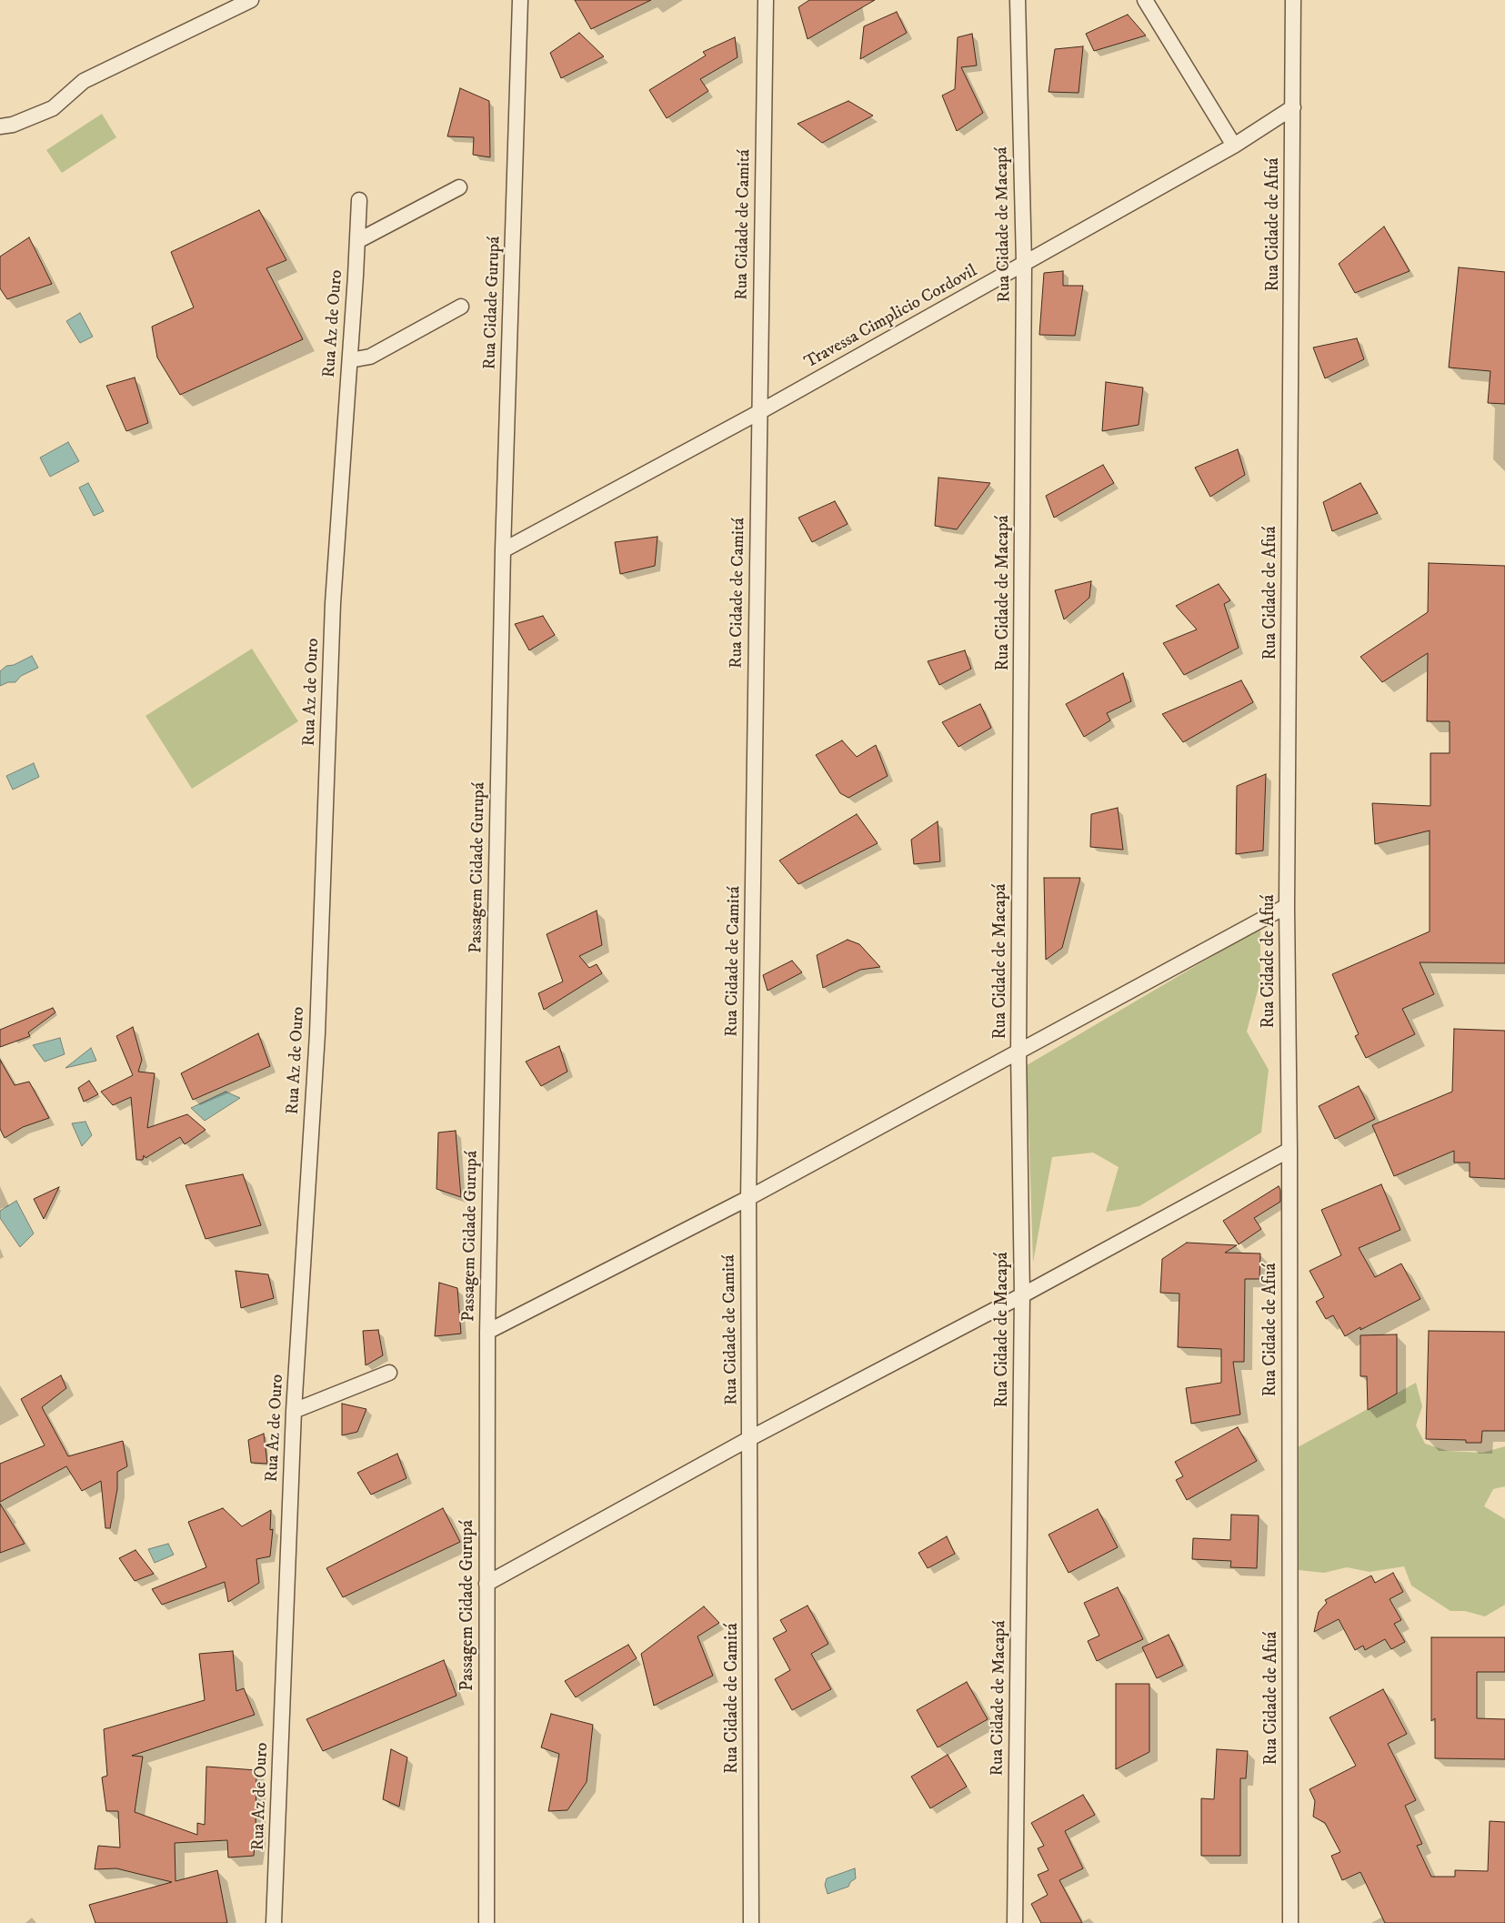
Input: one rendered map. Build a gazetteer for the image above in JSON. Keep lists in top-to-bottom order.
{
  "streets": {
    "street": [
      "Rua Cidade de Camitá",
      "Rua Cidade de Macapá",
      "Rua Cidade de Afuá",
      "Rua Cidade Gurupá",
      "Travessa Cimplicio Cordovil",
      "Rua Az de Ouro",
      "Passagem Cidade Gurupá"
    ]
  },
  "crossings": [
    ["Rua Cidade de Camitá", "Travessa Cimplicio Cordovil"],
    ["Rua Cidade de Macapá", "Travessa Cimplicio Cordovil"],
    ["Rua Cidade de Afuá", "Travessa Cimplicio Cordovil"],
    ["Rua Cidade Gurupá", "Travessa Cimplicio Cordovil"],
    ["Rua Cidade Gurupá", "Passagem Cidade Gurupá"],
    ["Travessa Cimplicio Cordovil", "Passagem Cidade Gurupá"]
  ]
}
